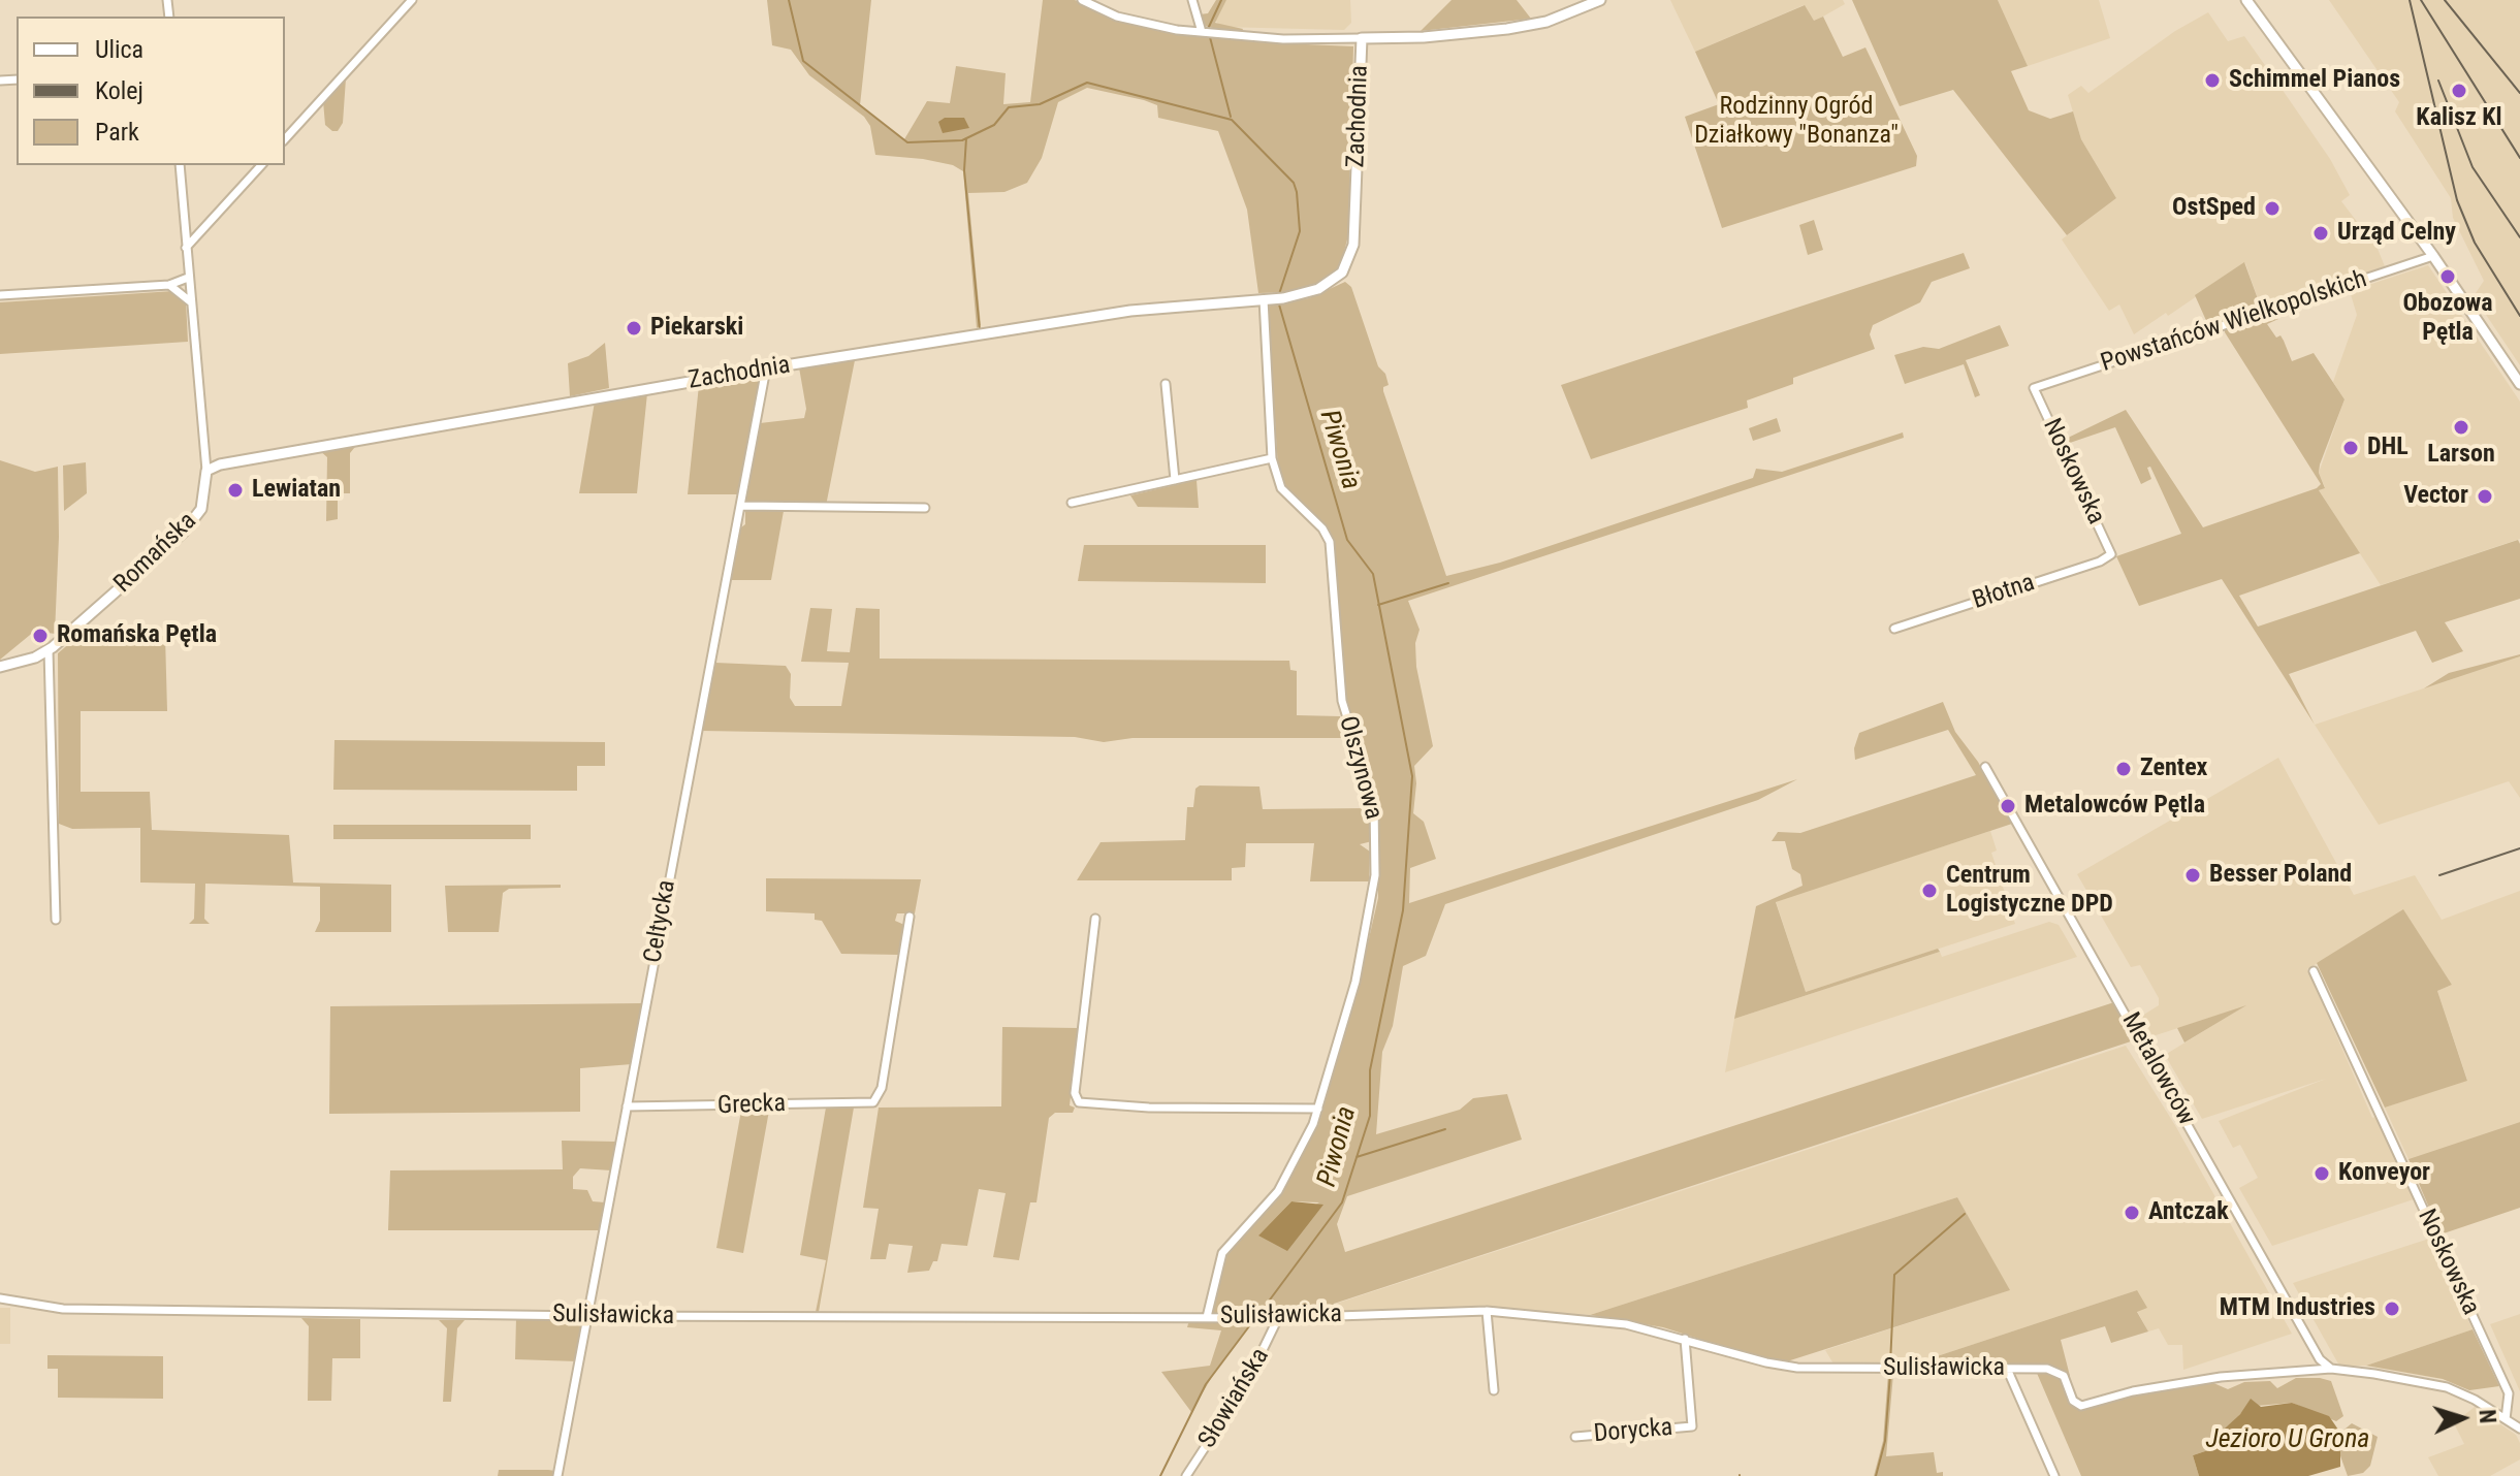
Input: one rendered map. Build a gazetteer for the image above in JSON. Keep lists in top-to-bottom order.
{
  "streets": {
    "street": [
      "Zachodnia",
      "Powstańców Wielkopolskich",
      "Noskowska",
      "Romańska",
      "Błotna",
      "Olszynowa",
      "Celtycka",
      "Metalowców",
      "Grecka",
      "Sulisławicka",
      "Słowiańska",
      "Dorycka"
    ]
  },
  "crossings": [
    ["Zachodnia", "Romańska"],
    ["Zachodnia", "Olszynowa"],
    ["Zachodnia", "Celtycka"],
    ["Powstańców Wielkopolskich", "Noskowska"],
    ["Noskowska", "Błotna"],
    ["Noskowska", "Sulisławicka"],
    ["Olszynowa", "Sulisławicka"],
    ["Celtycka", "Grecka"],
    ["Celtycka", "Sulisławicka"],
    ["Metalowców", "Sulisławicka"],
    ["Sulisławicka", "Słowiańska"],
    ["Sulisławicka", "Dorycka"]
  ],
  "water": ["Piwonia", "Jezioro U Grona"],
  "parks": ["Rodzinny Ogród Działkowy \"Bonanza\""],
  "places": [
    "Schimmel Pianos",
    "Kalisz Kl",
    "OstSped",
    "Urząd Celny",
    "Obozowa Pętla",
    "Piekarski",
    "Larson",
    "DHL",
    "Lewiatan",
    "Vector",
    "Romańska Pętla",
    "Zentex",
    "Metalowców Pętla",
    "Besser Poland",
    "Centrum Logistyczne DPD",
    "Konveyor",
    "Antczak",
    "MTM Industries"
  ],
  "legend": ["Ulica", "Kolej", "Park"],
  "north": "right"
}
